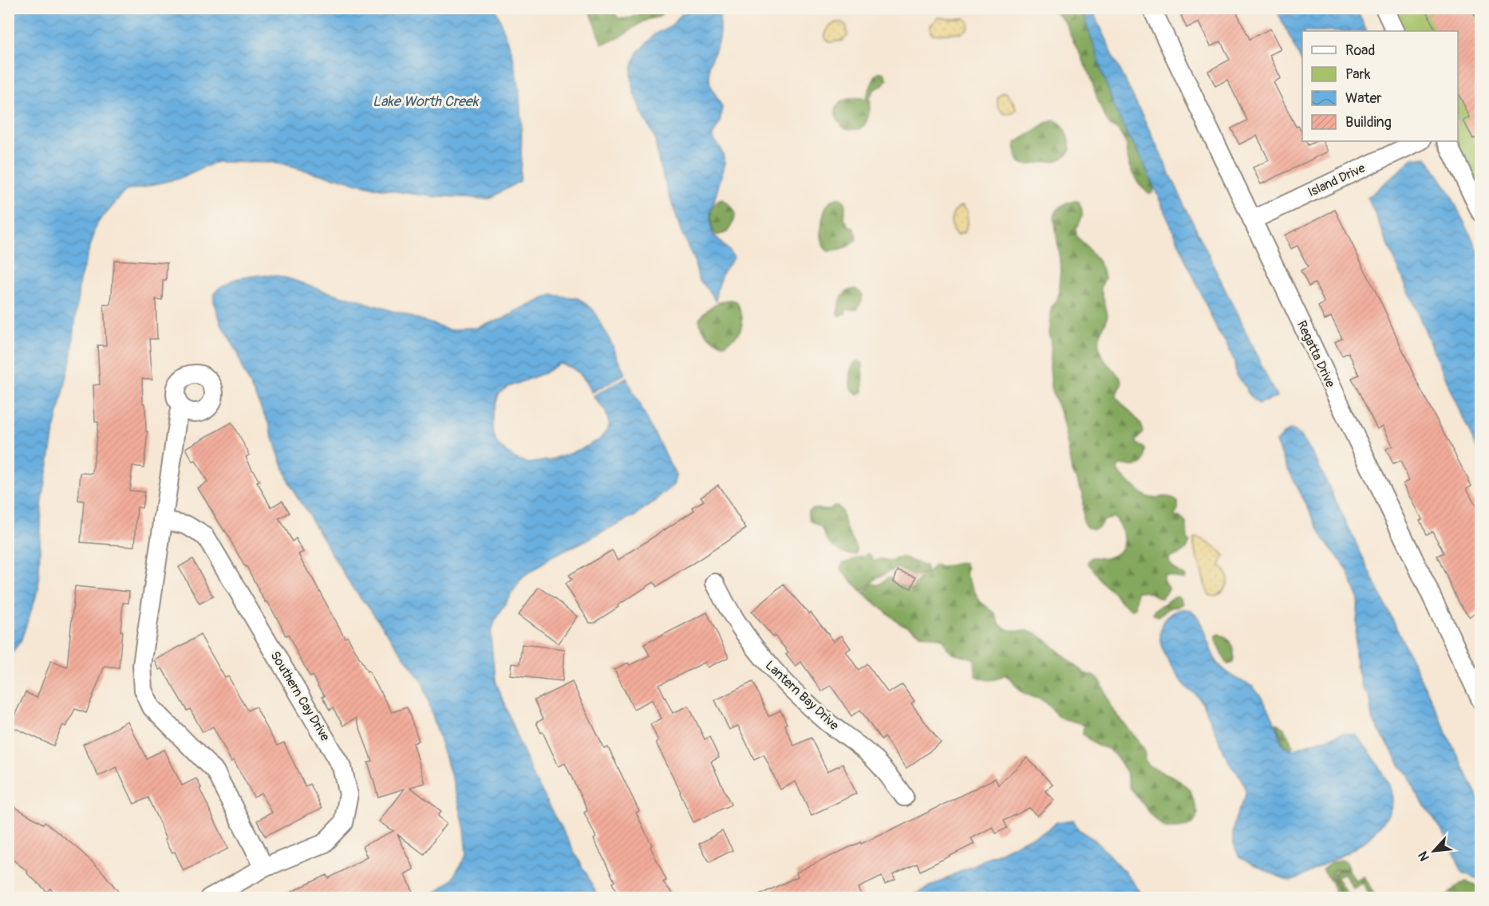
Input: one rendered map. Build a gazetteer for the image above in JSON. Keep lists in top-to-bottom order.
{
  "streets": {
    "street": [
      "Island Drive",
      "Regatta Drive",
      "Lantern Bay Drive",
      "Southern Cay Drive"
    ]
  },
  "crossings": [
    ["Island Drive", "Regatta Drive"]
  ],
  "water": ["Lake Worth Creek"],
  "legend": [
    "Road",
    "Park",
    "Water",
    "Building"
  ],
  "north": "bottom left"
}
